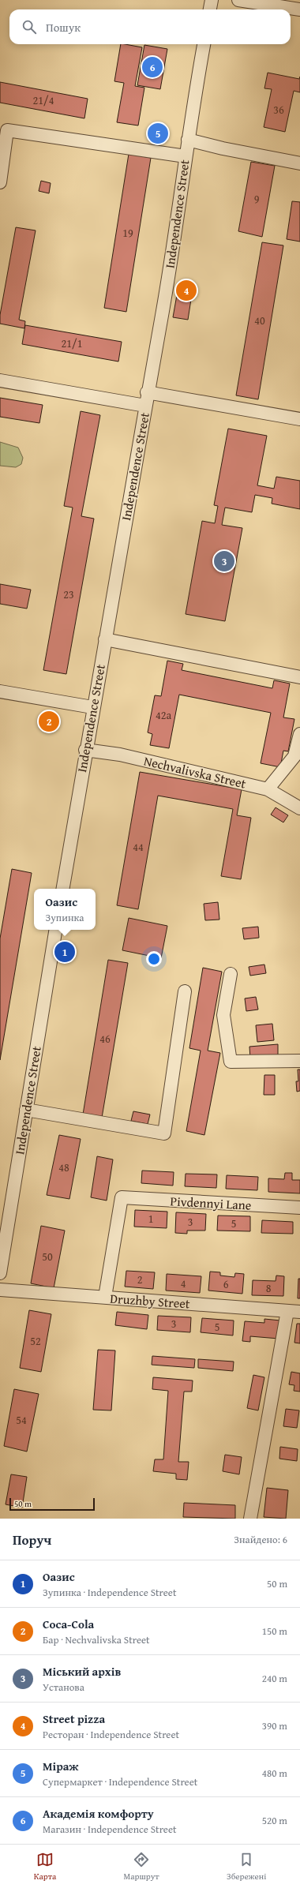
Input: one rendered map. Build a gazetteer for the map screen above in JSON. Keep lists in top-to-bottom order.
{
  "streets": {
    "street": [
      "Independence Street",
      "Nechvalivska Street",
      "Pivdennyi Lane",
      "Druzhby Street"
    ]
  },
  "crossings": [
    ["Independence Street", "Nechvalivska Street"],
    ["Pivdennyi Lane", "Druzhby Street"]
  ],
  "house_numbers": [
    "21/4",
    "36",
    "9",
    "19",
    "40",
    "21/1",
    "23",
    "42а",
    "44",
    "46",
    "48",
    "1",
    "3",
    "5",
    "50",
    "2",
    "4",
    "6",
    "8",
    "3",
    "5",
    "52",
    "54"
  ],
  "scale_bar": "50 m",
  "page": {
    "search": "Пошук",
    "pins": [
      "6",
      "5",
      "4",
      "3",
      "2",
      "1"
    ],
    "popup": ["Оазис", "Зупинка"],
    "scale": "50 m",
    "heading": ["Поруч", "Знайдено: 6"],
    "list": [
      {
        "mark": "1",
        "name": "Оазис",
        "note": "Зупинка · Independence Street",
        "value": "50 m"
      },
      {
        "mark": "2",
        "name": "Coca-Cola",
        "note": "Бар · Nechvalivska Street",
        "value": "150 m"
      },
      {
        "mark": "3",
        "name": "Міський архів",
        "note": "Установа",
        "value": "240 m"
      },
      {
        "mark": "4",
        "name": "Street pizza",
        "note": "Ресторан · Independence Street",
        "value": "390 m"
      },
      {
        "mark": "5",
        "name": "Міраж",
        "note": "Супермаркет · Independence Street",
        "value": "480 m"
      },
      {
        "mark": "6",
        "name": "Академія комфорту",
        "note": "Магазин · Independence Street",
        "value": "520 m"
      }
    ],
    "nav": ["Карта", "Маршрут", "Збережені"]
  }
}
